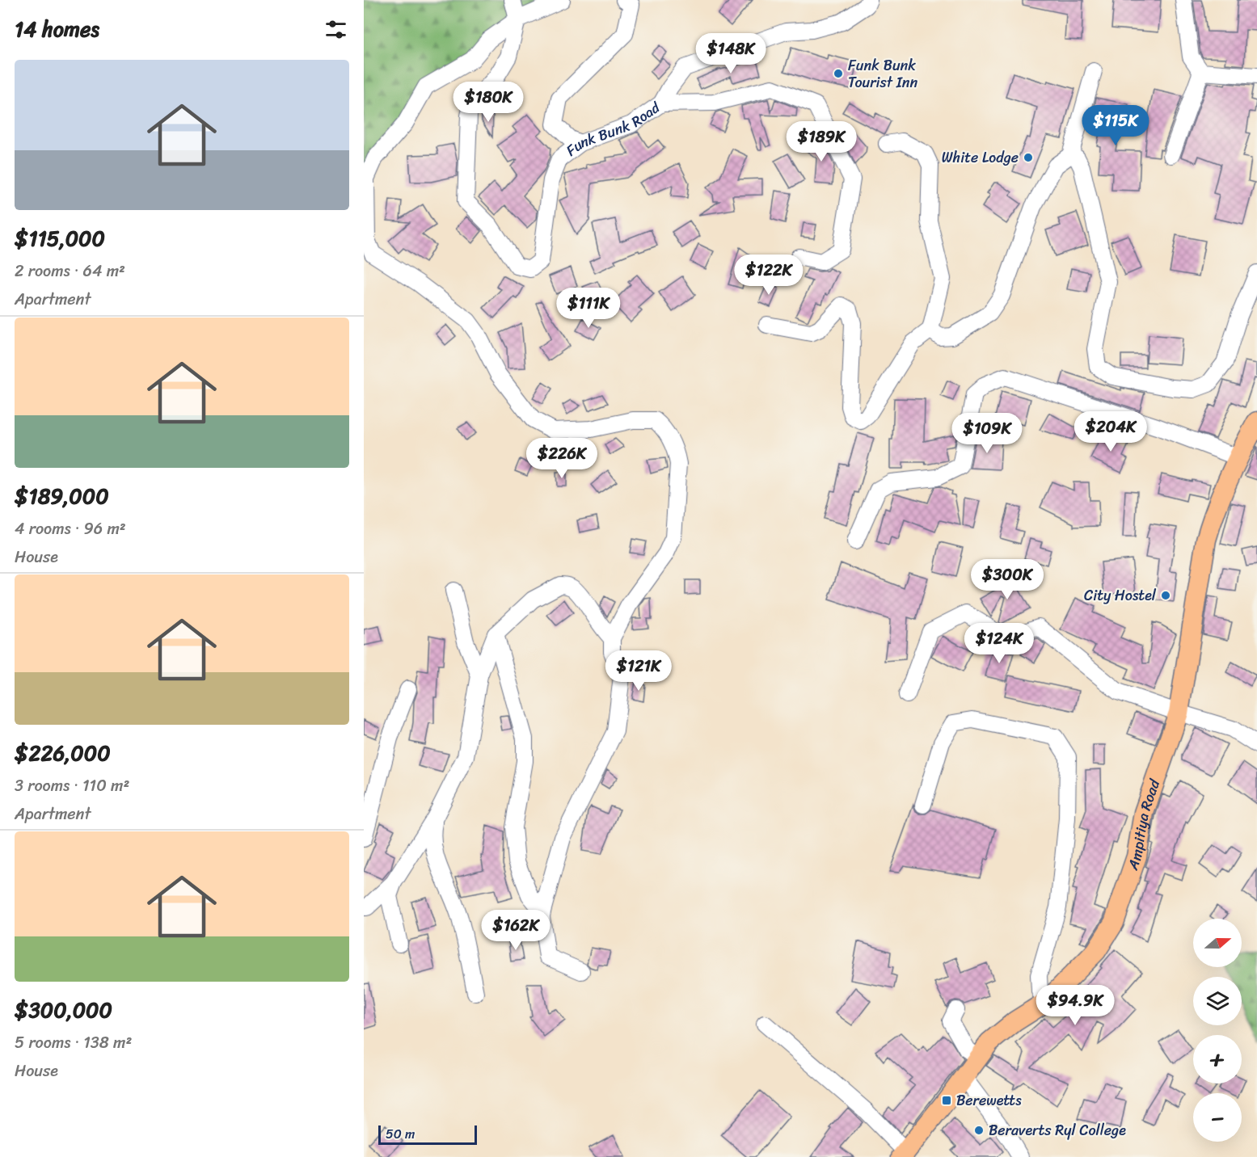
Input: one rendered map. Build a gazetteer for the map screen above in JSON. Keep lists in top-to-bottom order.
{
  "streets": {
    "main road": ["Ampitiya Road"],
    "street": ["Funk Bunk Road"]
  },
  "places": {
    "other": [
      "Funk Bunk Tourist Inn",
      "White Lodge",
      "City Hostel",
      "Beraverts Ryl College"
    ],
    "transit": ["Berewetts"]
  },
  "scale_bar": "50 m",
  "north": "right",
  "page": {
    "heading": "14 homes",
    "price": [
      "$148K",
      "$180K",
      "$115K",
      "$189K",
      "$122K",
      "$111K",
      "$204K",
      "$109K",
      "$226K",
      "$300K",
      "$124K",
      "$121K",
      "$162K",
      "$94.9K"
    ],
    "list": [
      {
        "name": "$115,000",
        "note": "2 rooms · 64 m² · Apartment"
      },
      {
        "name": "$189,000",
        "note": "4 rooms · 96 m² · House"
      },
      {
        "name": "$226,000",
        "note": "3 rooms · 110 m² · Apartment"
      },
      {
        "name": "$300,000",
        "note": "5 rooms · 138 m² · House"
      }
    ],
    "map_buttons": ["+", "−"],
    "scale": "50 m"
  }
}
